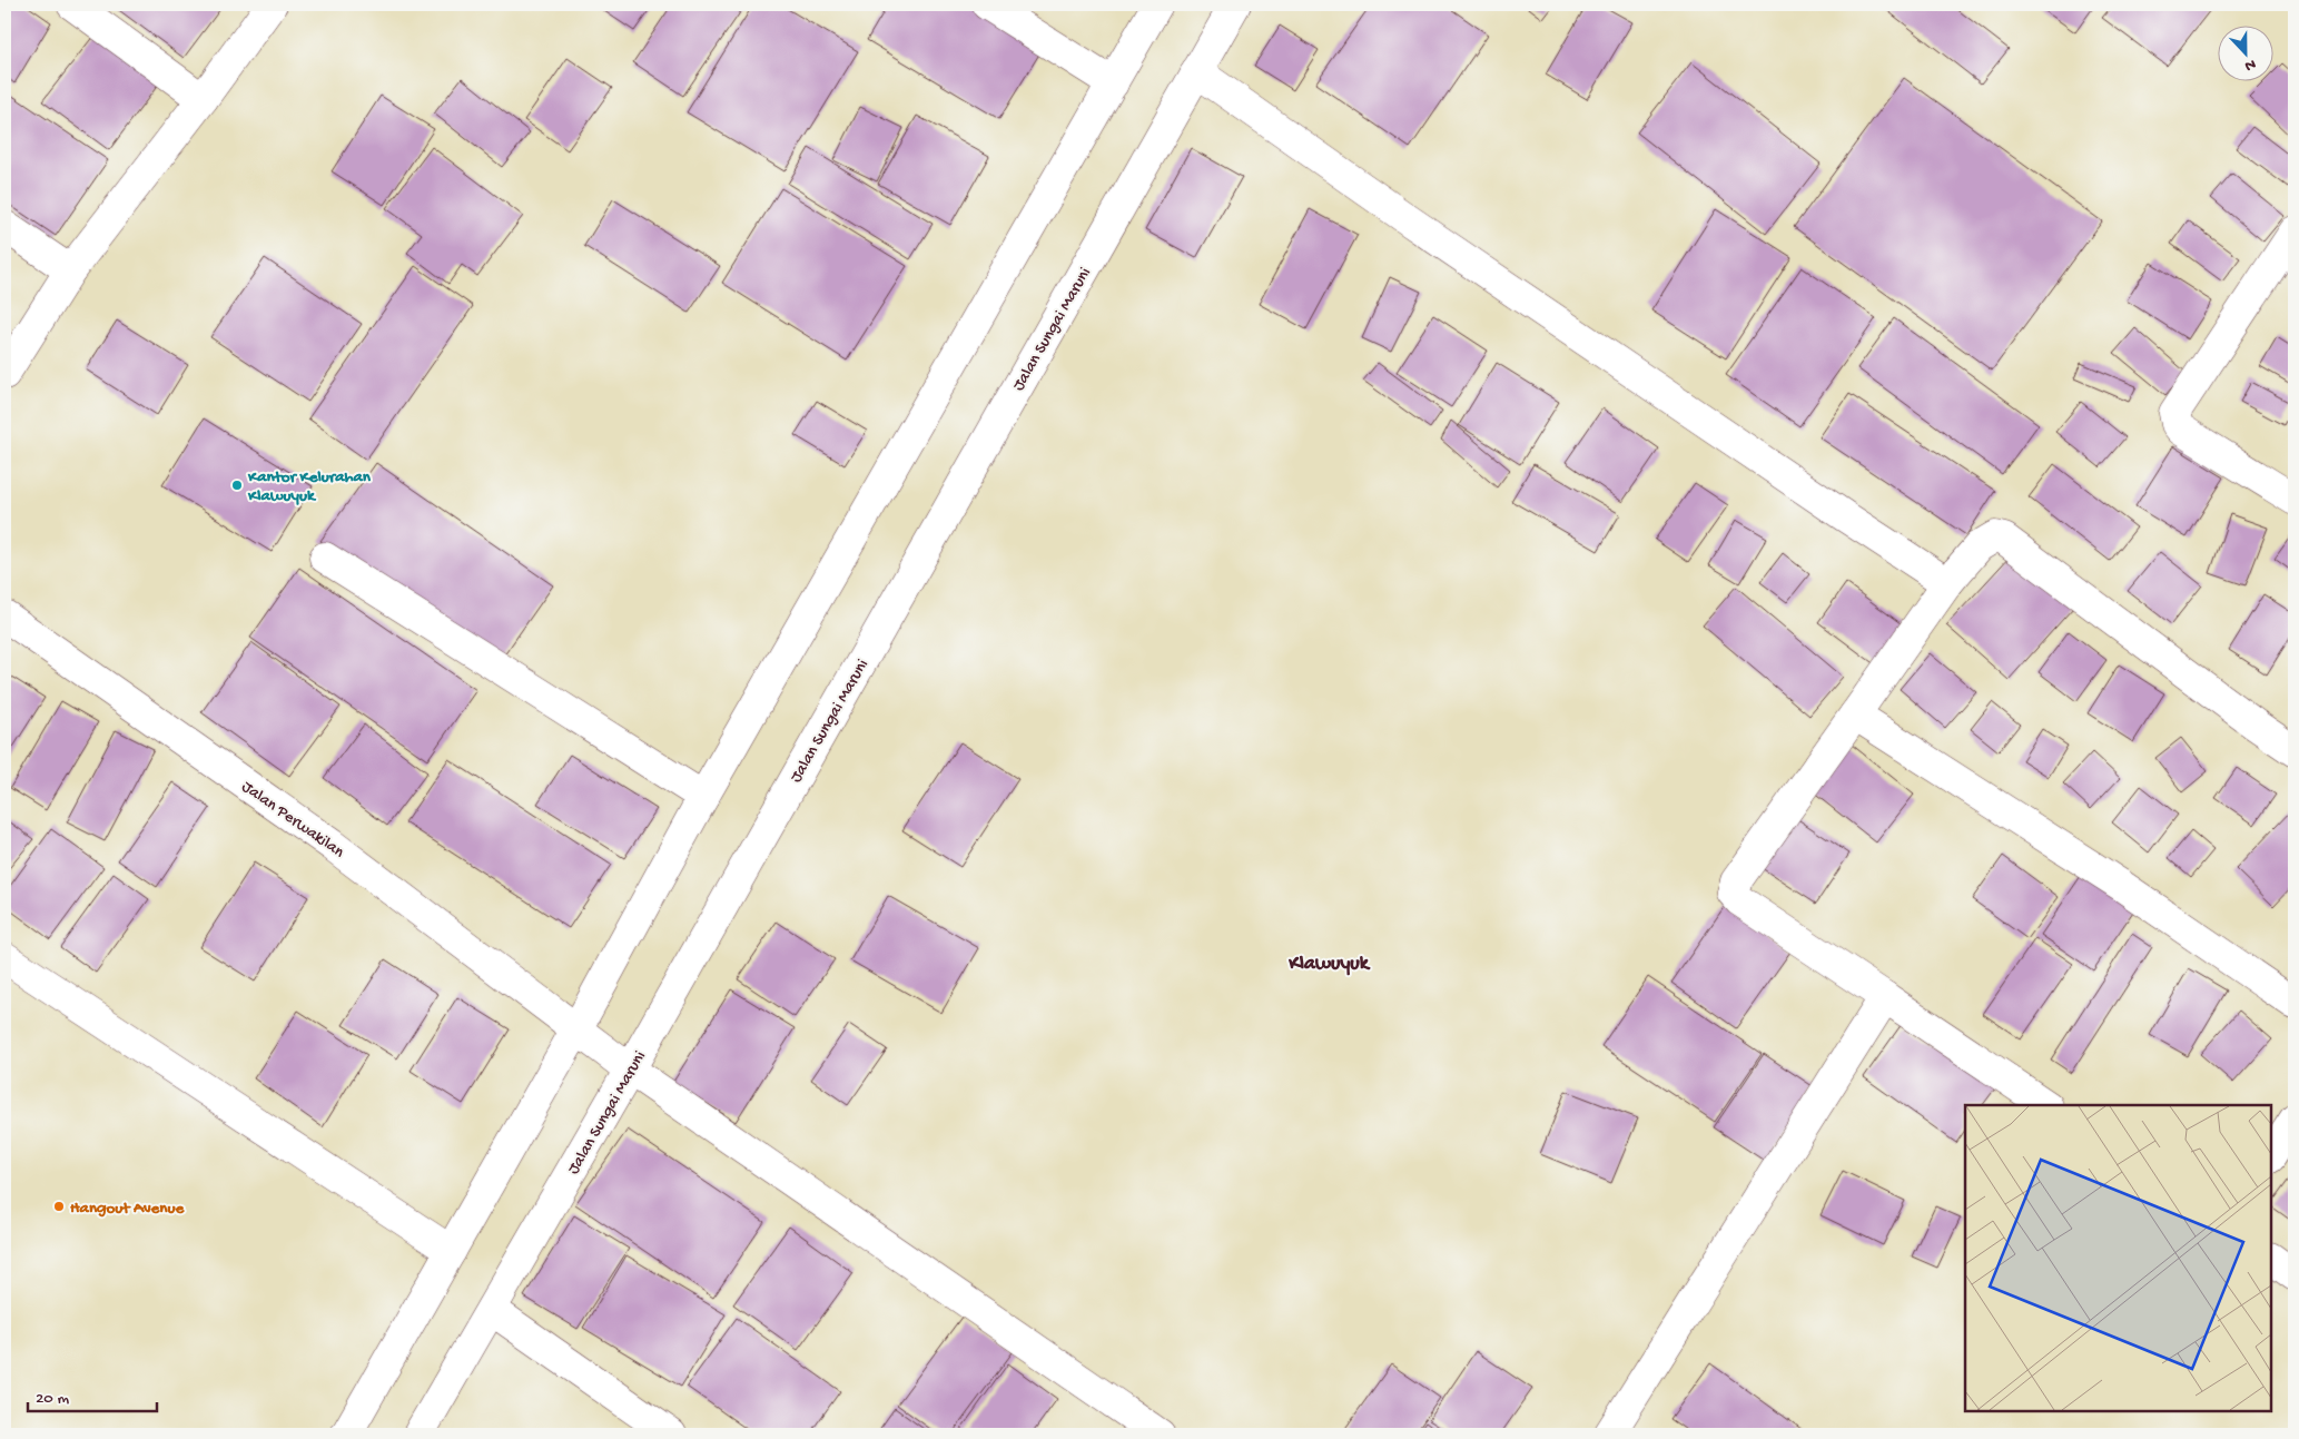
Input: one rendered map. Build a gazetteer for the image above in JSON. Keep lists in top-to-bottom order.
{
  "streets": {
    "street": ["Jalan Sungai Maruni", "Jalan Perwakilan"]
  },
  "crossings": [
    ["Jalan Sungai Maruni", "Jalan Perwakilan"]
  ],
  "districts": ["Klawuyuk"],
  "places": ["Kantor Kelurahan Klawuyuk", "Hangout Avenue"],
  "scale_bar": "20 m",
  "north": "bottom"
}
